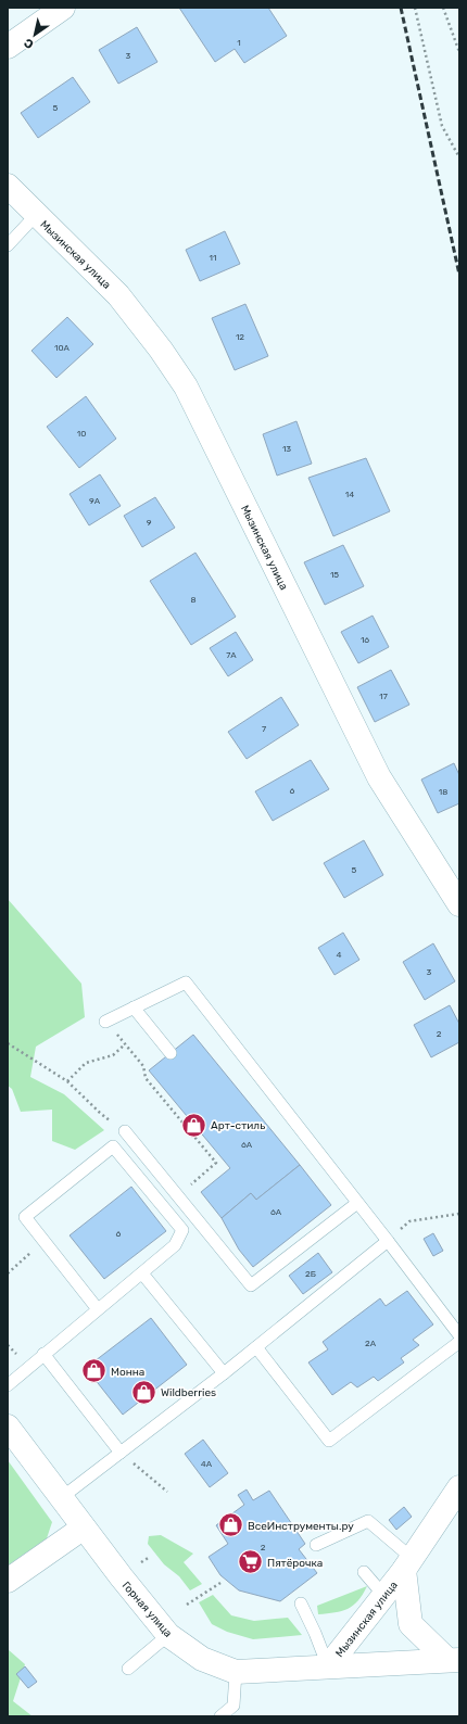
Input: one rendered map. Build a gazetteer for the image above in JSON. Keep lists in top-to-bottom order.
{
  "streets": {
    "street": ["Мызинская улица", "Горная улица"]
  },
  "crossings": [
    ["Мызинская улица", "Горная улица"]
  ],
  "places": {
    "shop": [
      "Арт-стиль",
      "Монна",
      "Wildberries",
      "ВсеИнструменты.ру"
    ],
    "supermarket": ["Пятёрочка"]
  },
  "house_numbers": [
    "1",
    "3",
    "5",
    "11",
    "12",
    "10А",
    "10",
    "13",
    "14",
    "9А",
    "9",
    "15",
    "8",
    "16",
    "7А",
    "17",
    "7",
    "6",
    "18",
    "5",
    "4",
    "3",
    "2",
    "6А",
    "6А",
    "6",
    "2Б",
    "2А",
    "4А",
    "2"
  ],
  "north": "bottom left"
}
